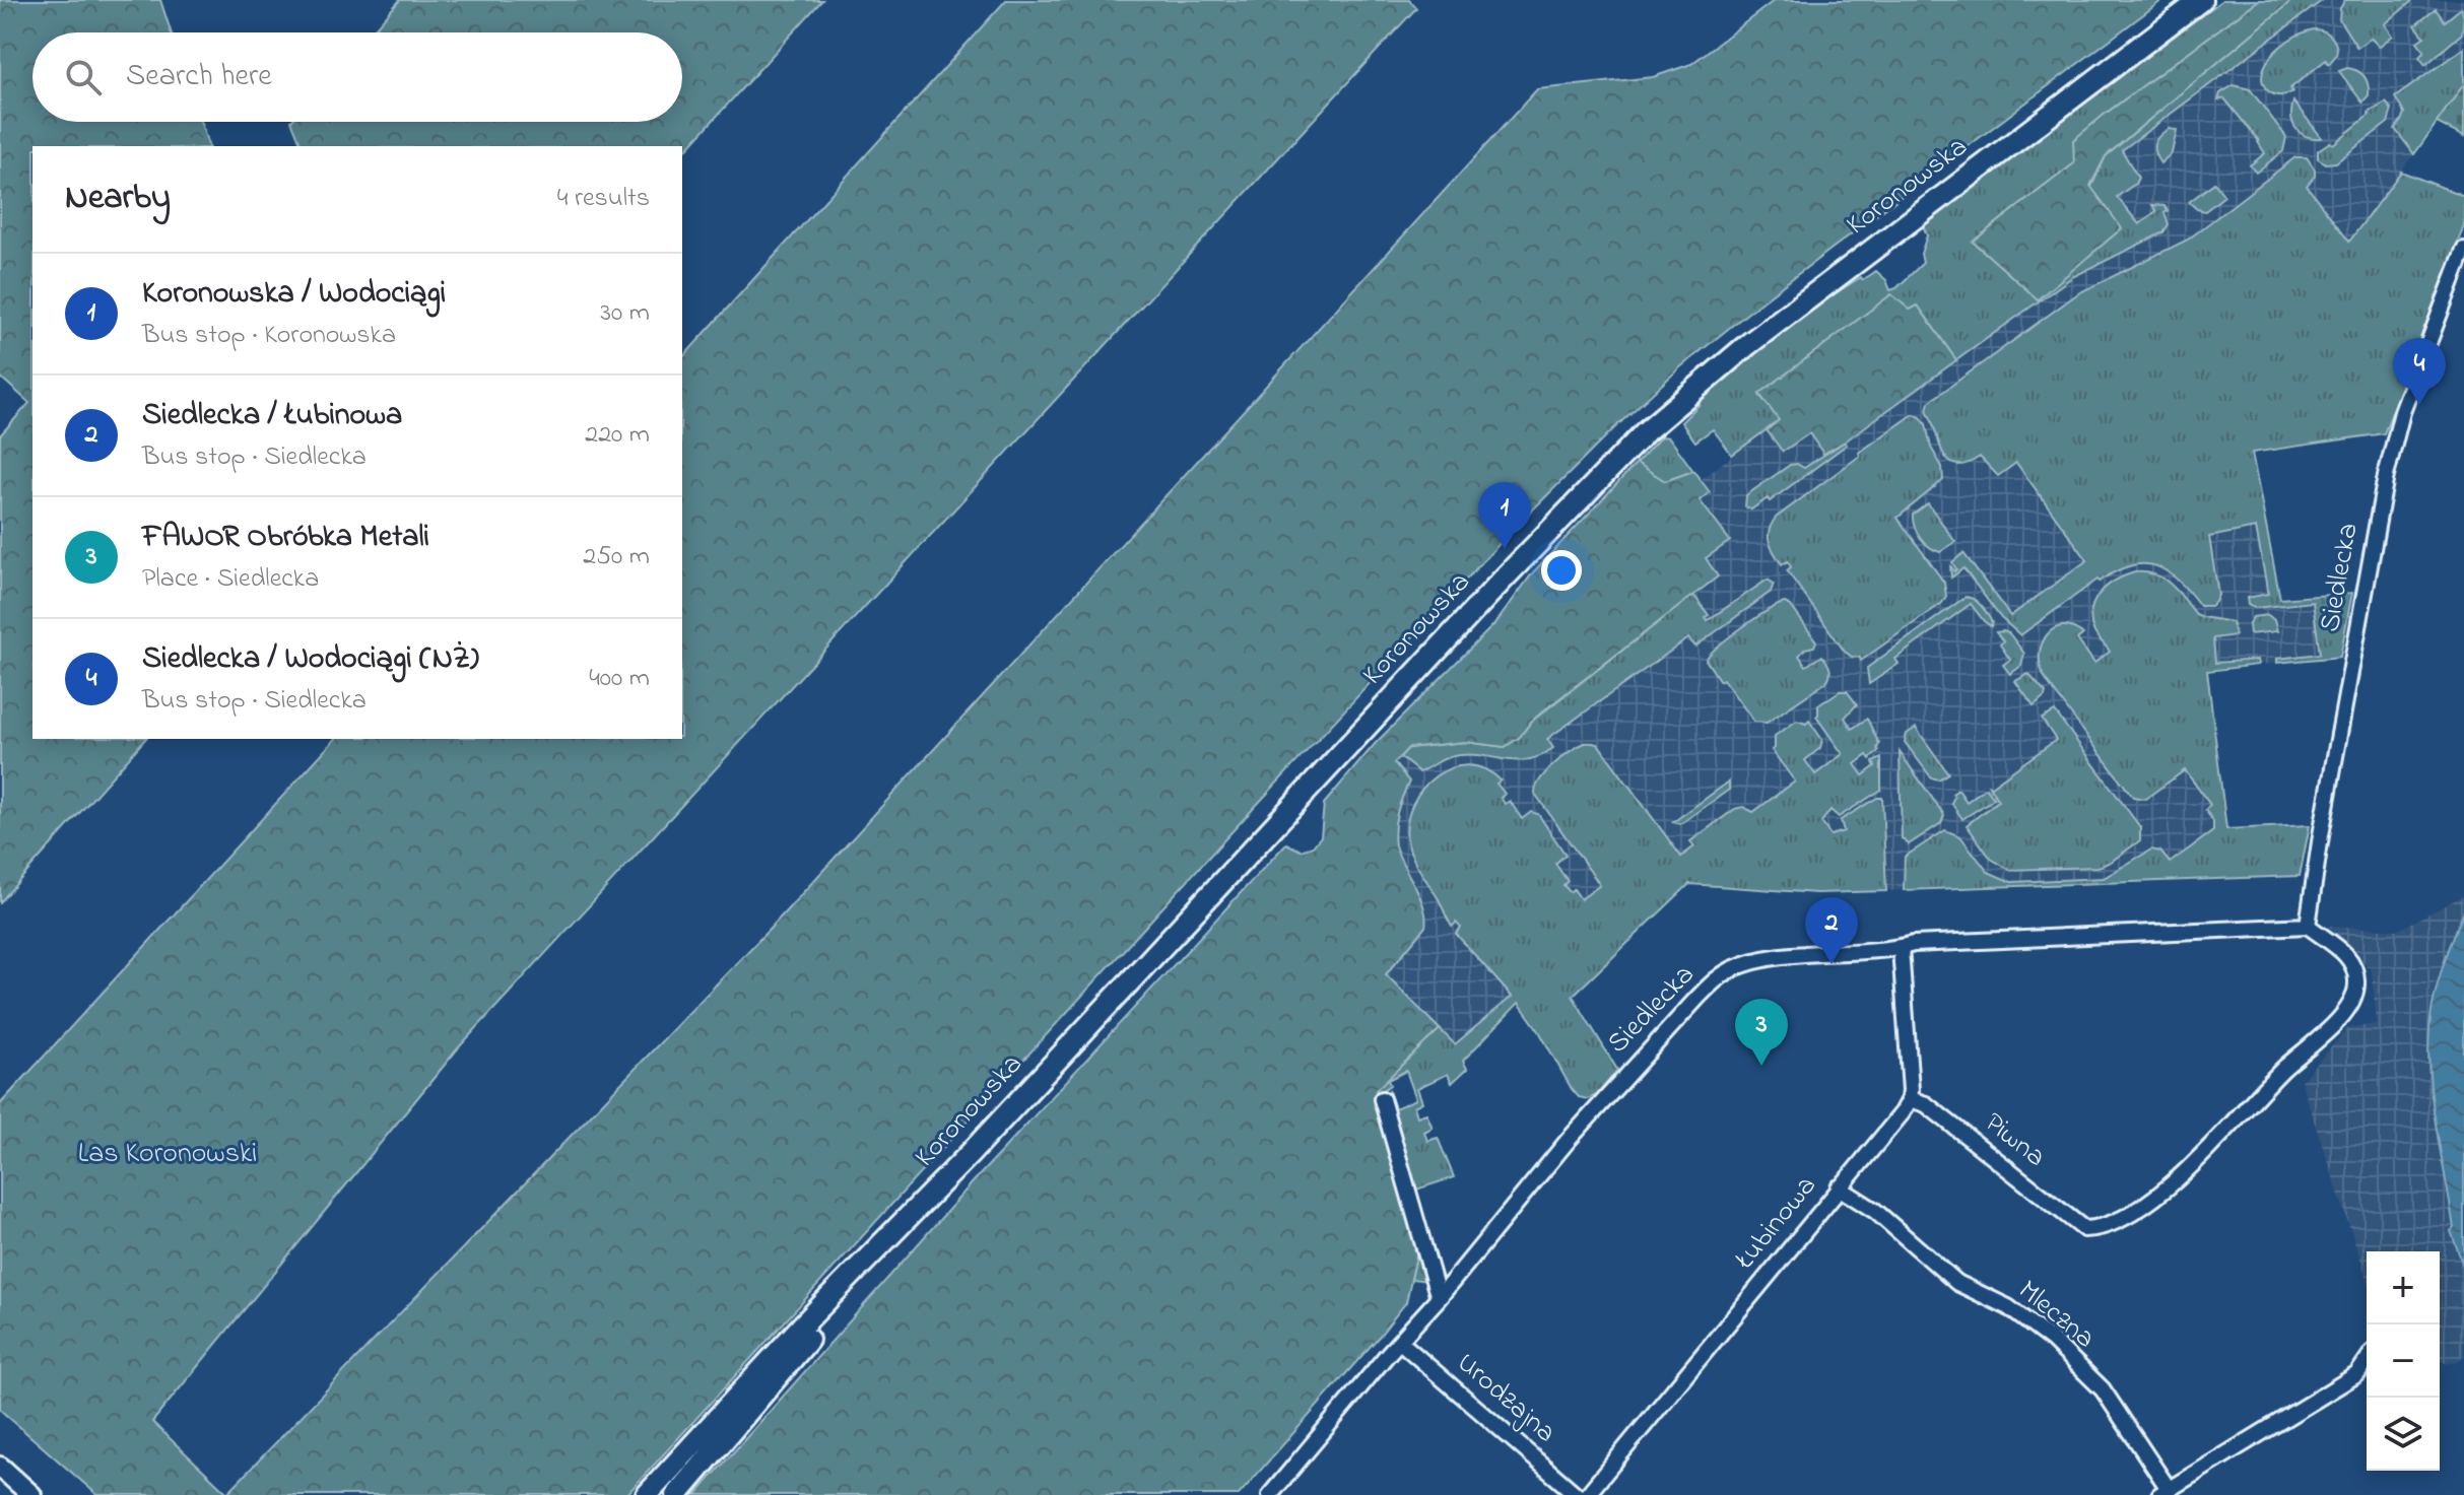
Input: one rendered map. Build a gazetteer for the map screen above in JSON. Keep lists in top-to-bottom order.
{
  "streets": {
    "main road": ["Koronowska"],
    "street": [
      "Siedlecka",
      "Piwna",
      "Łubinowa",
      "Mleczna",
      "Urodzajna"
    ]
  },
  "crossings": [
    ["Siedlecka", "Piwna"],
    ["Siedlecka", "Urodzajna"],
    ["Piwna", "Łubinowa"],
    ["Łubinowa", "Mleczna"]
  ],
  "parks": ["Las Koronowski"],
  "page": {
    "search": "Search here",
    "heading": ["Nearby", "4 results"],
    "list": [
      {
        "mark": "1",
        "name": "Koronowska / Wodociągi",
        "note": "Bus stop · Koronowska",
        "value": "30 m"
      },
      {
        "mark": "2",
        "name": "Siedlecka / Łubinowa",
        "note": "Bus stop · Siedlecka",
        "value": "220 m"
      },
      {
        "mark": "3",
        "name": "FAWOR Obróbka Metali",
        "note": "Place · Siedlecka",
        "value": "250 m"
      },
      {
        "mark": "4",
        "name": "Siedlecka / Wodociągi (NŻ)",
        "note": "Bus stop · Siedlecka",
        "value": "400 m"
      }
    ],
    "pins": [
      "4",
      "1",
      "2",
      "3"
    ],
    "map_buttons": ["+", "−"]
  }
}
